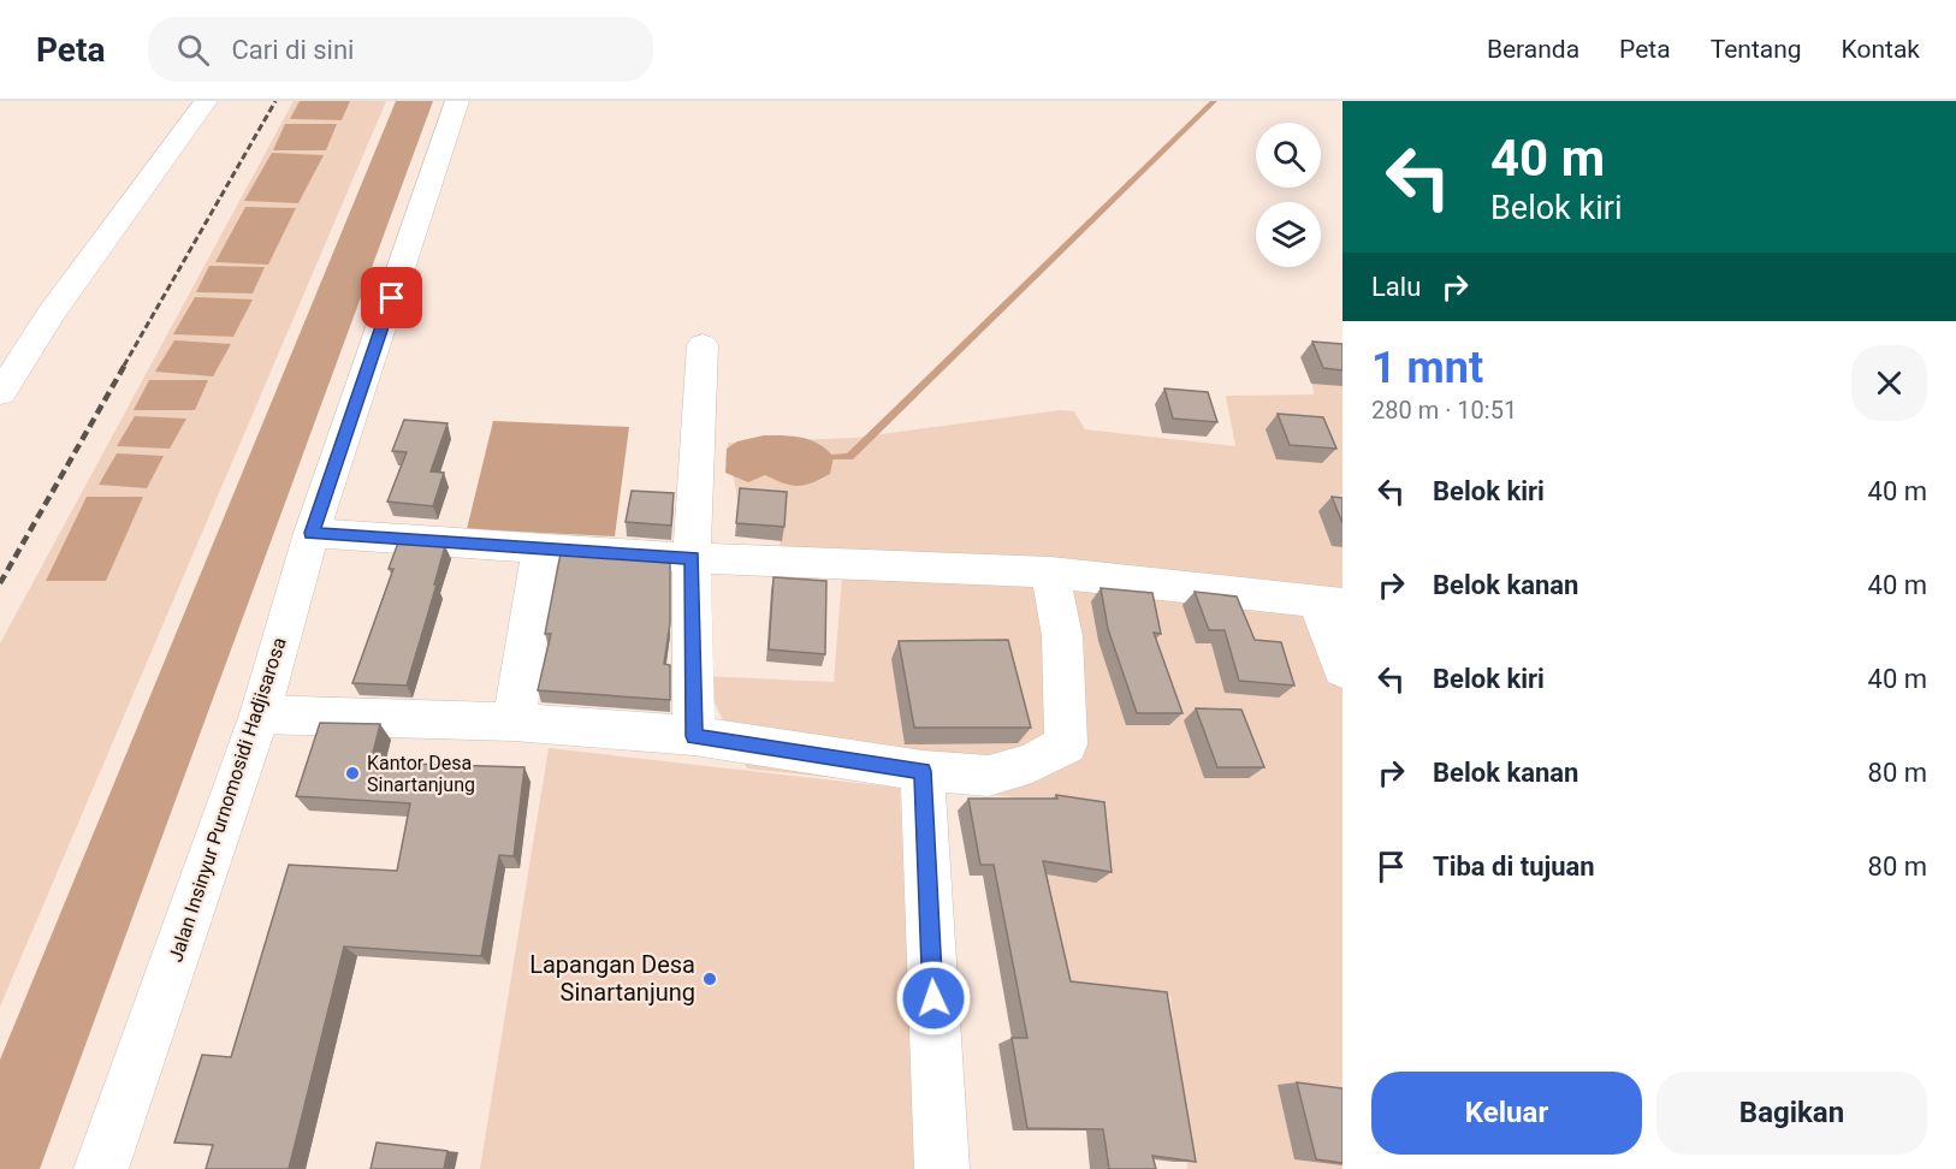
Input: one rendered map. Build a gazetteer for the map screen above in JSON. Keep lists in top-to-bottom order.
{
  "streets": {
    "street": ["Jalan Insinyur Purnomosidi Hadjisarosa"]
  },
  "places": ["Kantor Desa Sinartanjung", "Lapangan Desa Sinartanjung"],
  "page": {
    "header": "Peta",
    "search": "Cari di sini",
    "nav": [
      "Beranda",
      "Peta",
      "Tentang",
      "Kontak"
    ],
    "turn": ["40 m", "Belok kiri"],
    "then": "Lalu",
    "heading": ["1 mnt", "280 m · 10:51"],
    "list": [
      {
        "name": "Belok kiri",
        "value": "40 m"
      },
      {
        "name": "Belok kanan",
        "value": "40 m"
      },
      {
        "name": "Belok kiri",
        "value": "40 m"
      },
      {
        "name": "Belok kanan",
        "value": "80 m"
      },
      {
        "name": "Tiba di tujuan",
        "value": "80 m"
      }
    ],
    "buttons": ["Keluar", "Bagikan"]
  }
}
